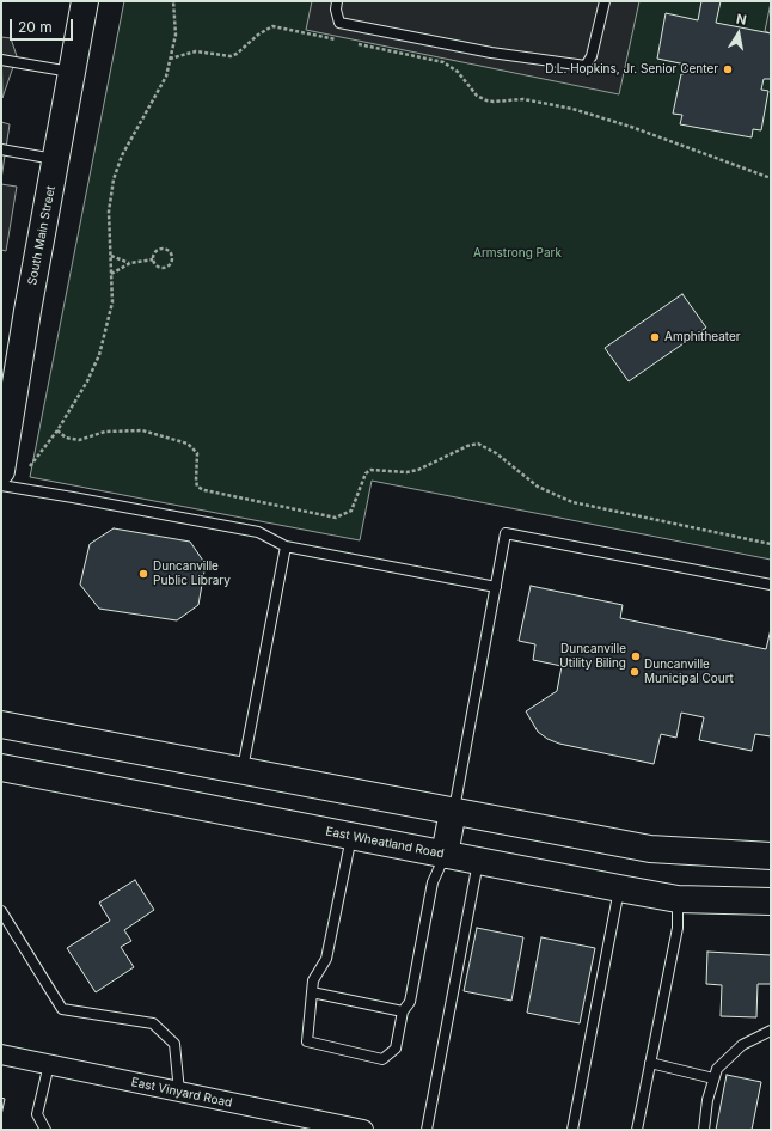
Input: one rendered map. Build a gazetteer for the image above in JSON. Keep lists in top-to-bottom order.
{
  "streets": {
    "main road": ["South Main Street", "East Wheatland Road"],
    "street": ["East Vinyard Road"]
  },
  "parks": ["Armstrong Park"],
  "places": [
    "D.L. Hopkins, Jr. Senior Center",
    "Amphitheater",
    "Duncanville Public Library",
    "Duncanville Utility Biling",
    "Duncanville Municipal Court"
  ],
  "scale_bar": "20 m",
  "north": "top"
}
